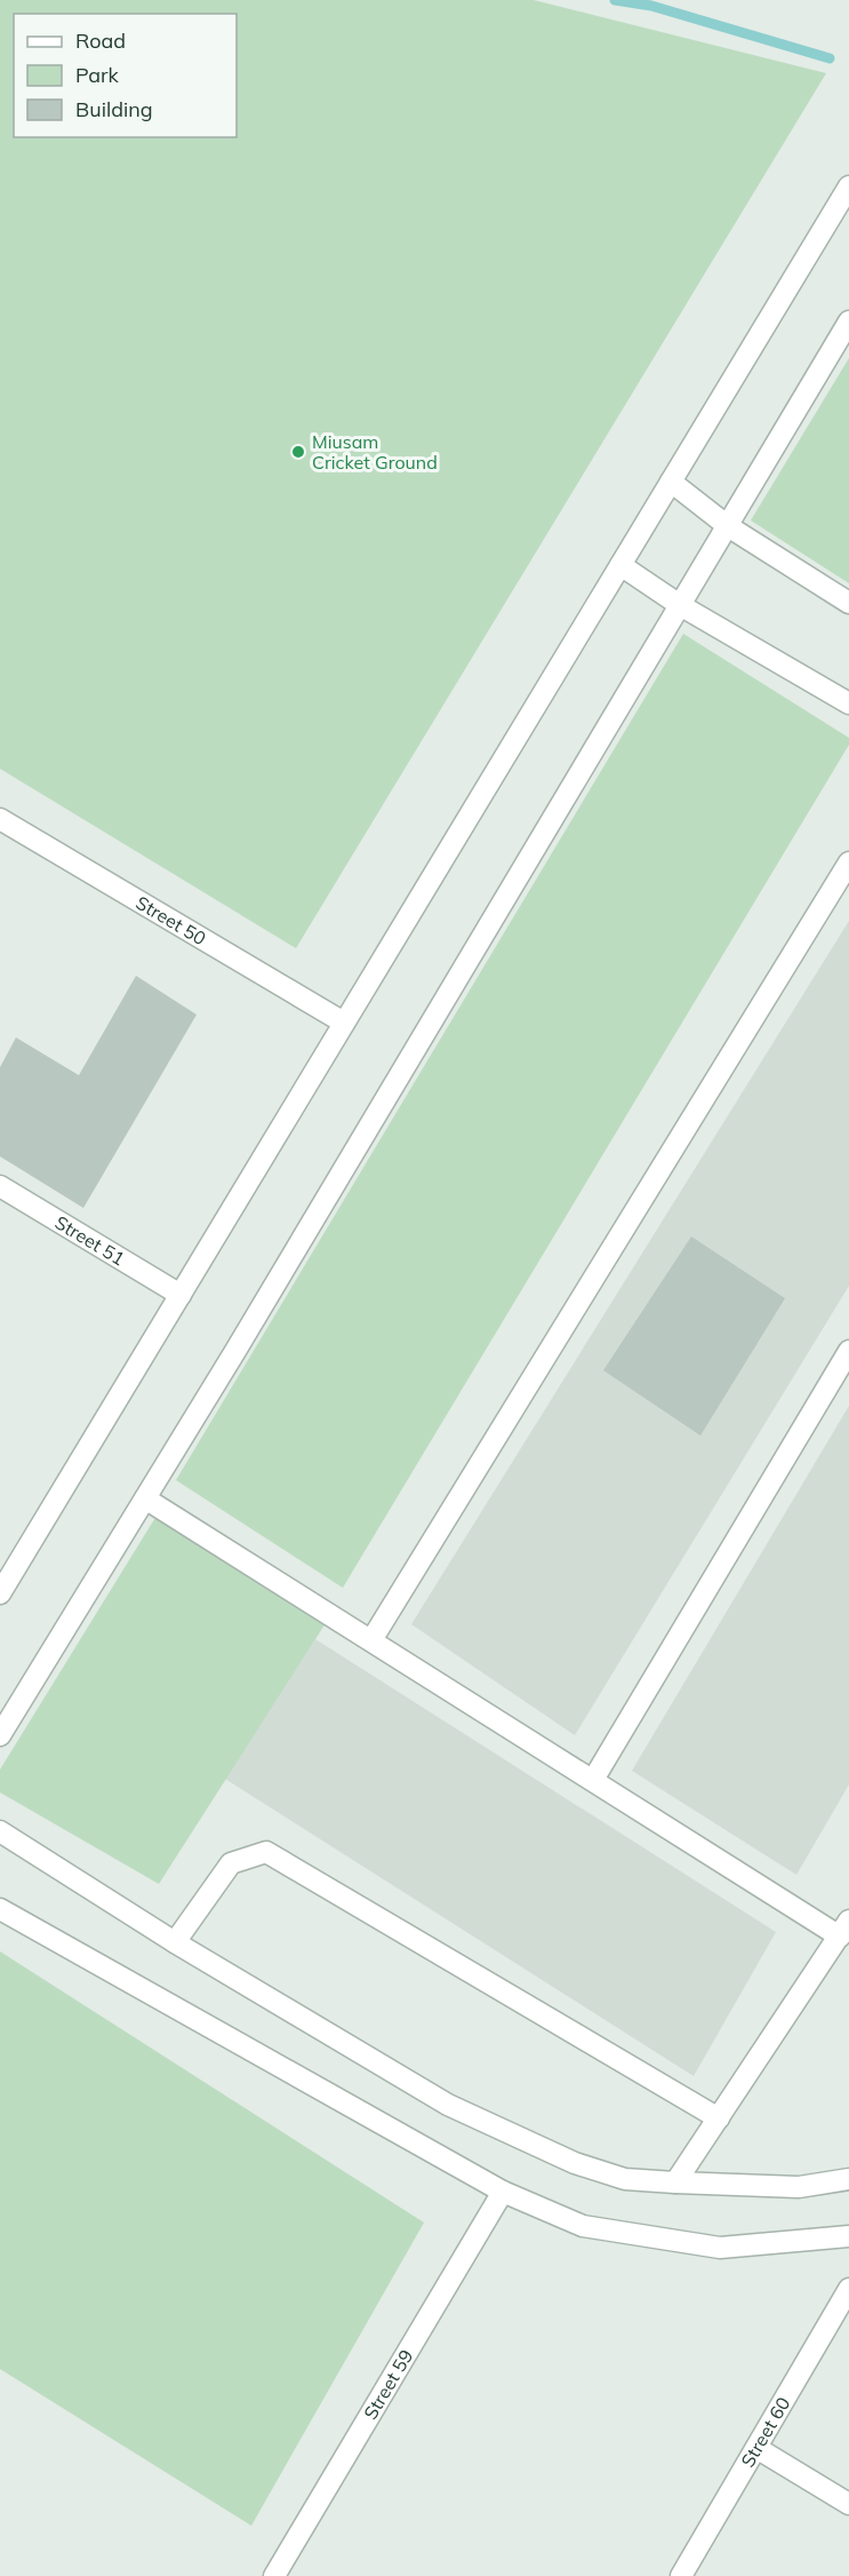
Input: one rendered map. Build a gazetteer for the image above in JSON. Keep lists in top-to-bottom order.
{
  "streets": {
    "street": [
      "Street 50",
      "Street 51",
      "Street 59",
      "Street 60"
    ]
  },
  "places": ["Miusam Cricket Ground"],
  "legend": ["Road", "Park", "Building"]
}
